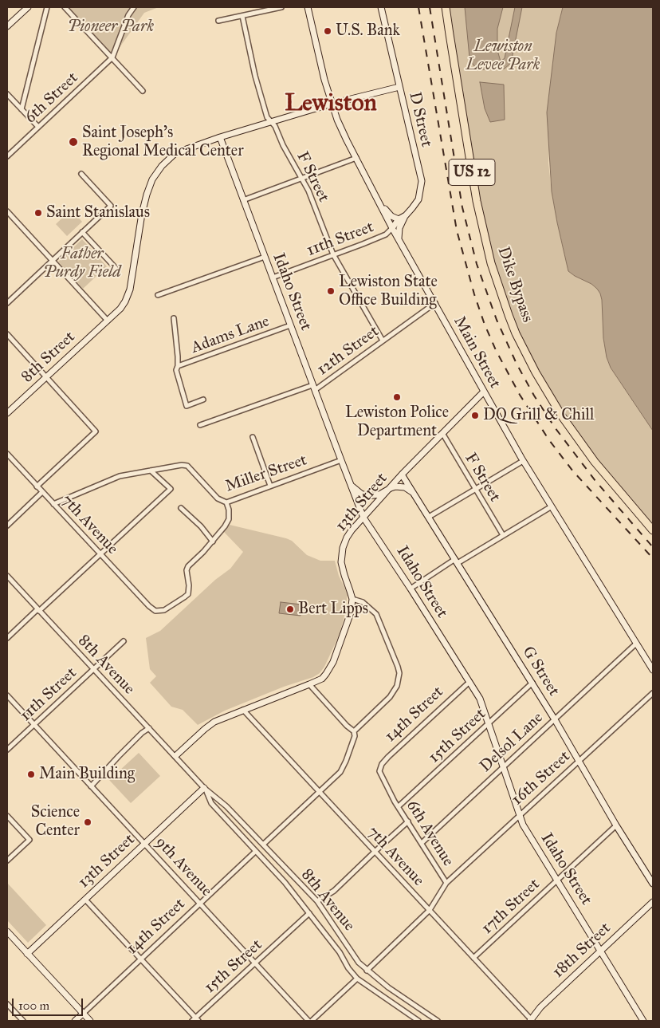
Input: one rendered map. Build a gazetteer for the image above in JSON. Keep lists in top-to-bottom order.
{
  "streets": {
    "highway": ["US 12", "Dike Bypass"],
    "street": [
      "6th Street",
      "D Street",
      "F Street",
      "11th Street",
      "Idaho Street",
      "Adams Lane",
      "12th Street",
      "Main Street",
      "8th Street",
      "Miller Street",
      "13th Street",
      "7th Avenue",
      "8th Avenue",
      "G Street",
      "14th Street",
      "15th Street",
      "Delsol Lane",
      "16th Street",
      "6th Avenue",
      "9th Avenue",
      "17th Street",
      "18th Street"
    ]
  },
  "crossings": [
    ["D Street", "11th Street"],
    ["D Street", "Main Street"],
    ["D Street", "8th Street"],
    ["F Street", "11th Street"],
    ["F Street", "12th Street"],
    ["F Street", "8th Street"],
    ["F Street", "13th Street"],
    ["11th Street", "Idaho Street"],
    ["11th Street", "Main Street"],
    ["11th Street", "8th Avenue"],
    ["11th Street", "9th Avenue"],
    ["Idaho Street", "Adams Lane"],
    ["Idaho Street", "12th Street"],
    ["Idaho Street", "8th Street"],
    ["Idaho Street", "Miller Street"],
    ["Idaho Street", "13th Street"],
    ["Idaho Street", "14th Street"],
    ["Idaho Street", "15th Street"],
    ["Idaho Street", "Delsol Lane"],
    ["Idaho Street", "16th Street"],
    ["Idaho Street", "17th Street"],
    ["Idaho Street", "18th Street"],
    ["12th Street", "Main Street"],
    ["Main Street", "8th Street"],
    ["Main Street", "13th Street"],
    ["Main Street", "Delsol Lane"],
    ["Miller Street", "7th Avenue"],
    ["13th Street", "7th Avenue"],
    ["13th Street", "8th Avenue"],
    ["13th Street", "G Street"],
    ["13th Street", "9th Avenue"],
    ["7th Avenue", "6th Avenue"],
    ["7th Avenue", "17th Street"],
    ["7th Avenue", "18th Street"],
    ["8th Avenue", "14th Street"],
    ["8th Avenue", "15th Street"],
    ["G Street", "15th Street"],
    ["G Street", "Delsol Lane"],
    ["G Street", "16th Street"],
    ["G Street", "17th Street"],
    ["14th Street", "6th Avenue"],
    ["14th Street", "9th Avenue"],
    ["15th Street", "6th Avenue"],
    ["15th Street", "9th Avenue"],
    ["Delsol Lane", "6th Avenue"],
    ["16th Street", "6th Avenue"]
  ],
  "districts": ["Lewiston"],
  "parks": ["Pioneer Park", "Lewiston Levee Park", "Father Purdy Field"],
  "places": [
    "U.S. Bank",
    "Saint Joseph's Regional Medical Center",
    "Saint Stanislaus",
    "Lewiston State Office Building",
    "Lewiston Police Department",
    "DQ Grill & Chill",
    "Bert Lipps",
    "Main Building",
    "Science Center"
  ],
  "scale_bar": "100 m"
}
